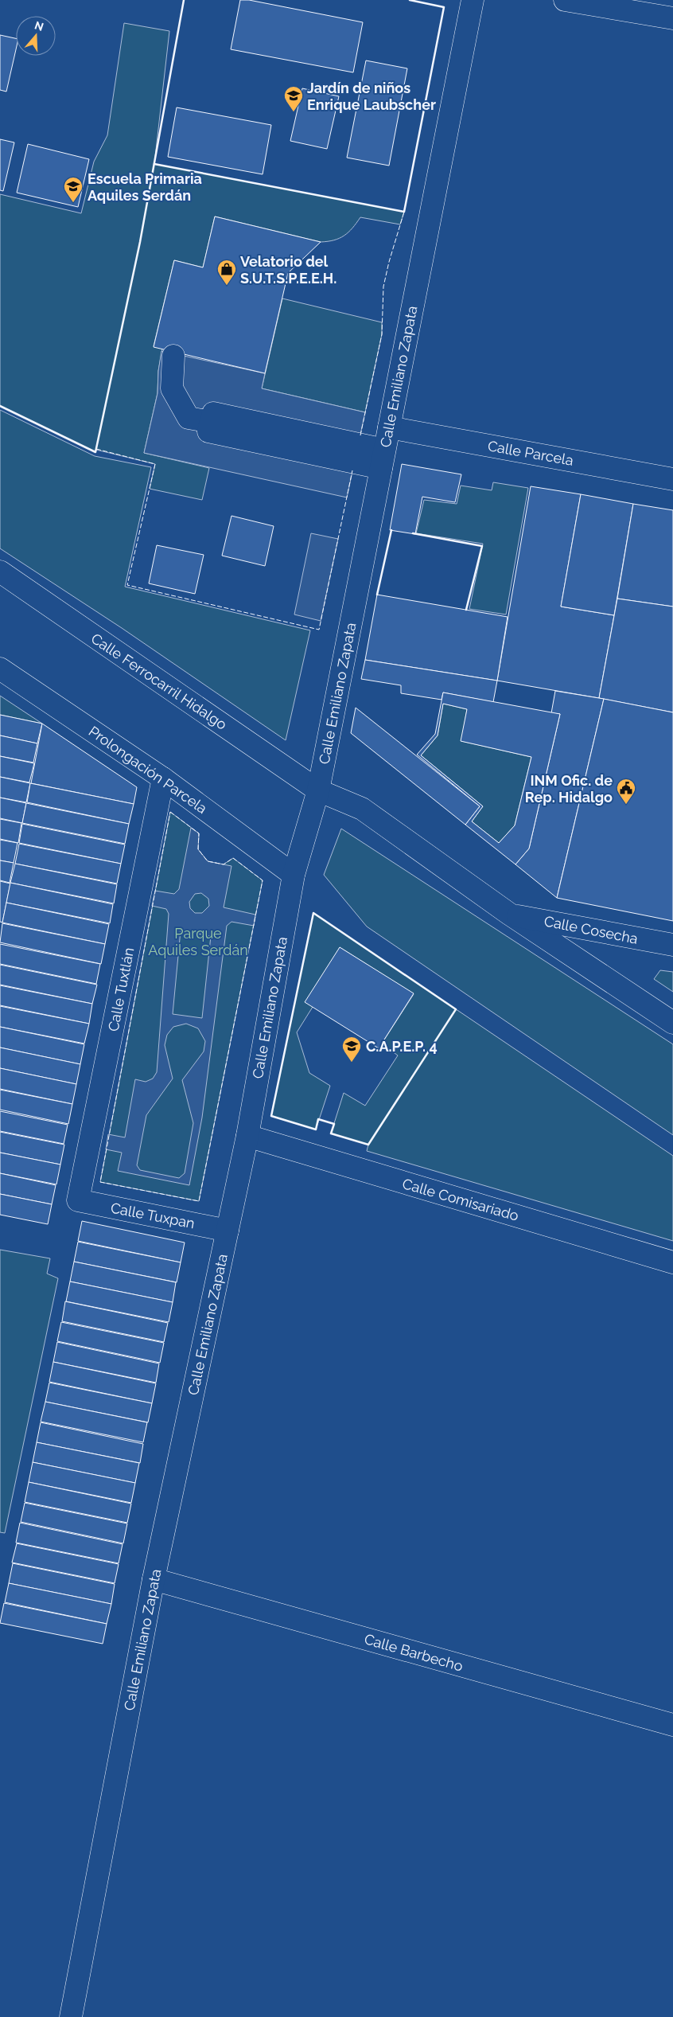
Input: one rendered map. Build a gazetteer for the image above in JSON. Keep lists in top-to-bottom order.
{
  "streets": {
    "street": [
      "Calle Emiliano Zapata",
      "Calle Parcela",
      "Calle Ferrocarril Hidalgo",
      "Prolongación Parcela",
      "Calle Cosecha",
      "Calle Tuxtlán",
      "Calle Comisariado",
      "Calle Tuxpan",
      "Calle Barbecho"
    ]
  },
  "crossings": [
    ["Calle Emiliano Zapata", "Calle Parcela"],
    ["Calle Emiliano Zapata", "Calle Ferrocarril Hidalgo"],
    ["Calle Emiliano Zapata", "Prolongación Parcela"],
    ["Calle Emiliano Zapata", "Calle Comisariado"],
    ["Calle Emiliano Zapata", "Calle Tuxpan"],
    ["Calle Emiliano Zapata", "Calle Barbecho"],
    ["Calle Ferrocarril Hidalgo", "Calle Cosecha"],
    ["Prolongación Parcela", "Calle Tuxtlán"],
    ["Calle Tuxtlán", "Calle Tuxpan"]
  ],
  "parks": ["Parque Aquiles Serdán"],
  "places": {
    "school or university": ["Jardín de niños Enrique Laubscher", "Escuela Primaria Aquiles Serdán", "C.A.P.E.P. 4"],
    "shop": ["Velatorio del S.U.T.S.P.E.E.H."],
    "public building": ["INM Ofic. de Rep. Hidalgo"]
  },
  "north": "top"
}
